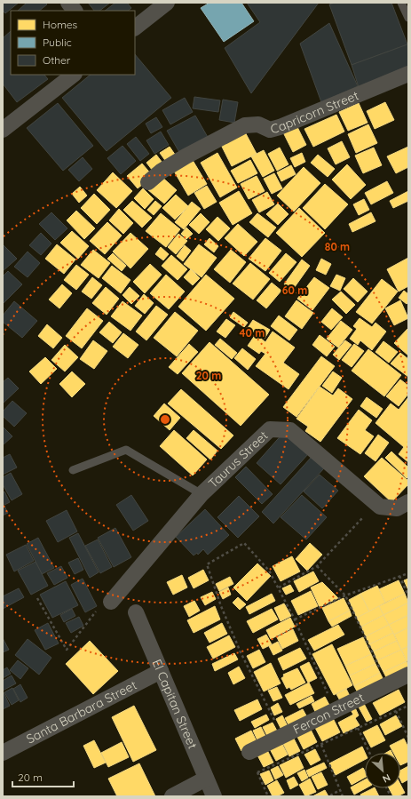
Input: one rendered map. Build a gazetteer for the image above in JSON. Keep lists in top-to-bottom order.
{
  "streets": {
    "street": [
      "Capricorn Street",
      "Taurus Street",
      "El Capitan Street",
      "Santa Barbara Street",
      "Fercon Street"
    ]
  },
  "crossings": [
    ["El Capitan Street", "Santa Barbara Street"]
  ],
  "legend": ["Homes", "Public", "Other"],
  "scale_bar": "20 m",
  "north": "bottom right",
  "rings": [
    "80 m",
    "60 m",
    "40 m",
    "20 m"
  ]
}
